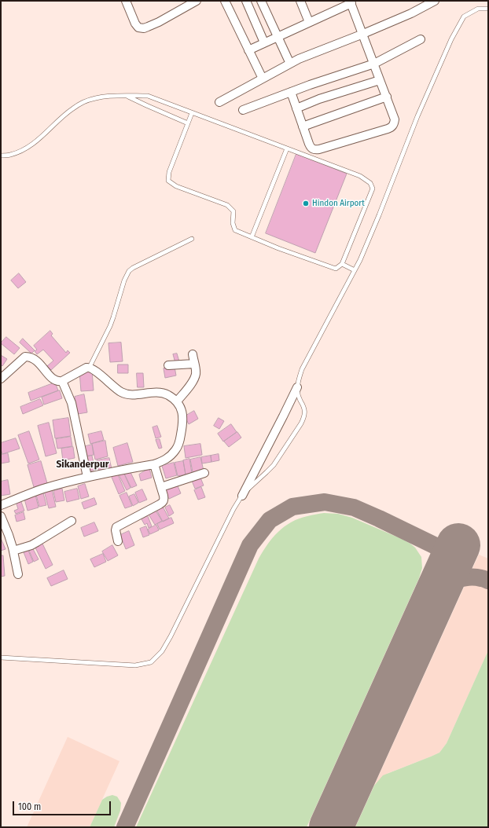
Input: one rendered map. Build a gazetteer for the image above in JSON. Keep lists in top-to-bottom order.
{
  "districts": ["Sikanderpur"],
  "places": ["Hindon Airport"],
  "scale_bar": "100 m"
}
